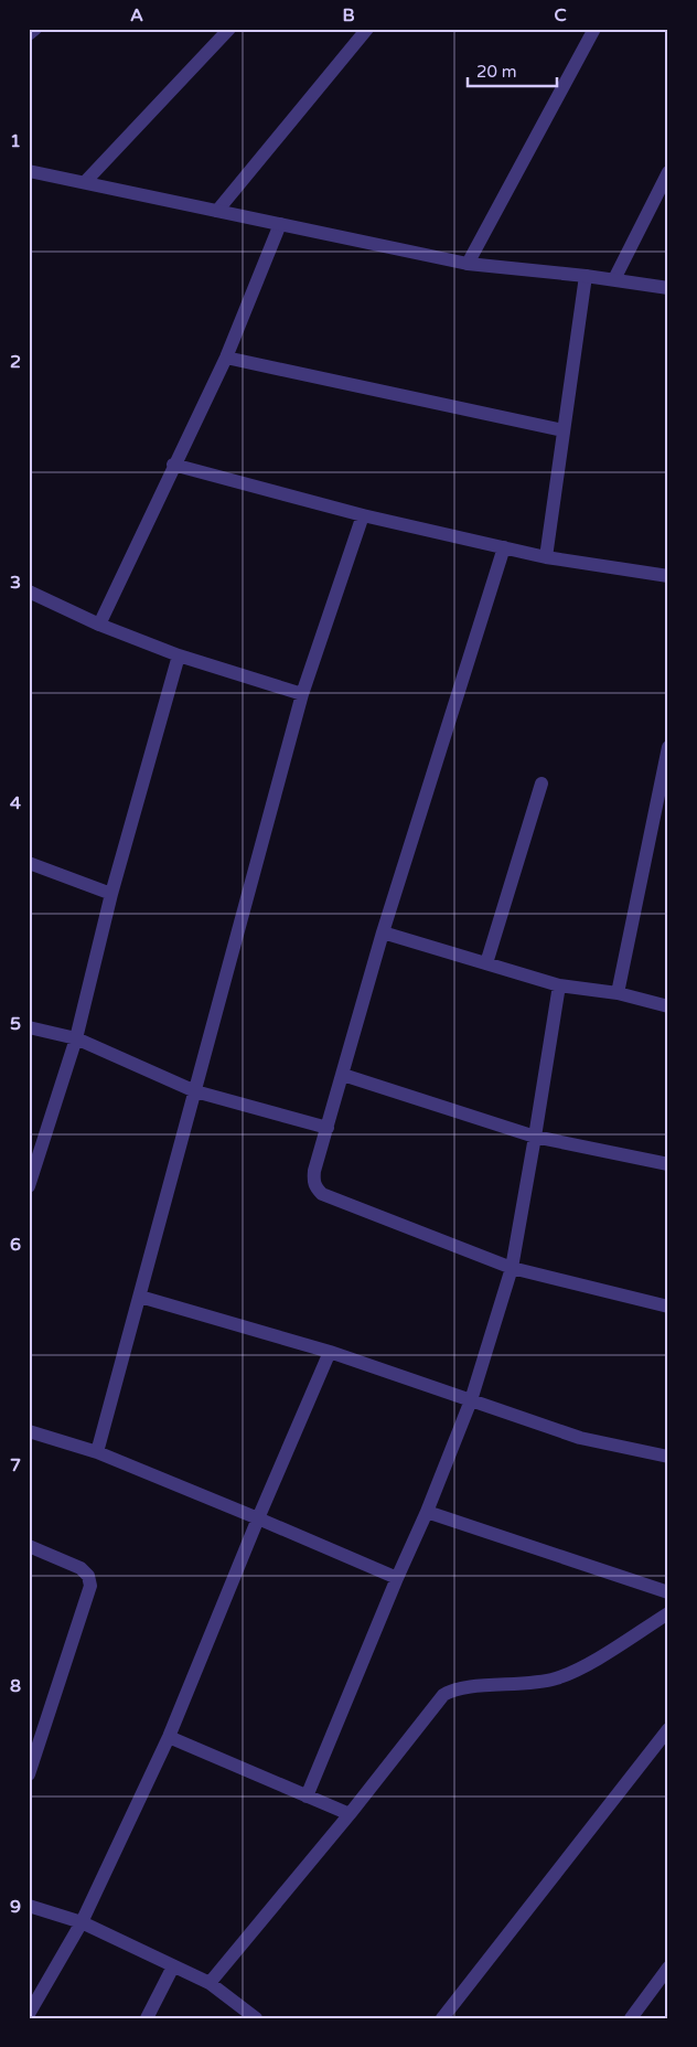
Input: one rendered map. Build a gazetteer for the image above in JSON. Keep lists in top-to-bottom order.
{
  "scale_bar": "20 m",
  "grid": {
    "columns": ["A", "B", "C"],
    "rows": [
      "1",
      "2",
      "3",
      "4",
      "5",
      "6",
      "7",
      "8",
      "9"
    ]
  }
}
